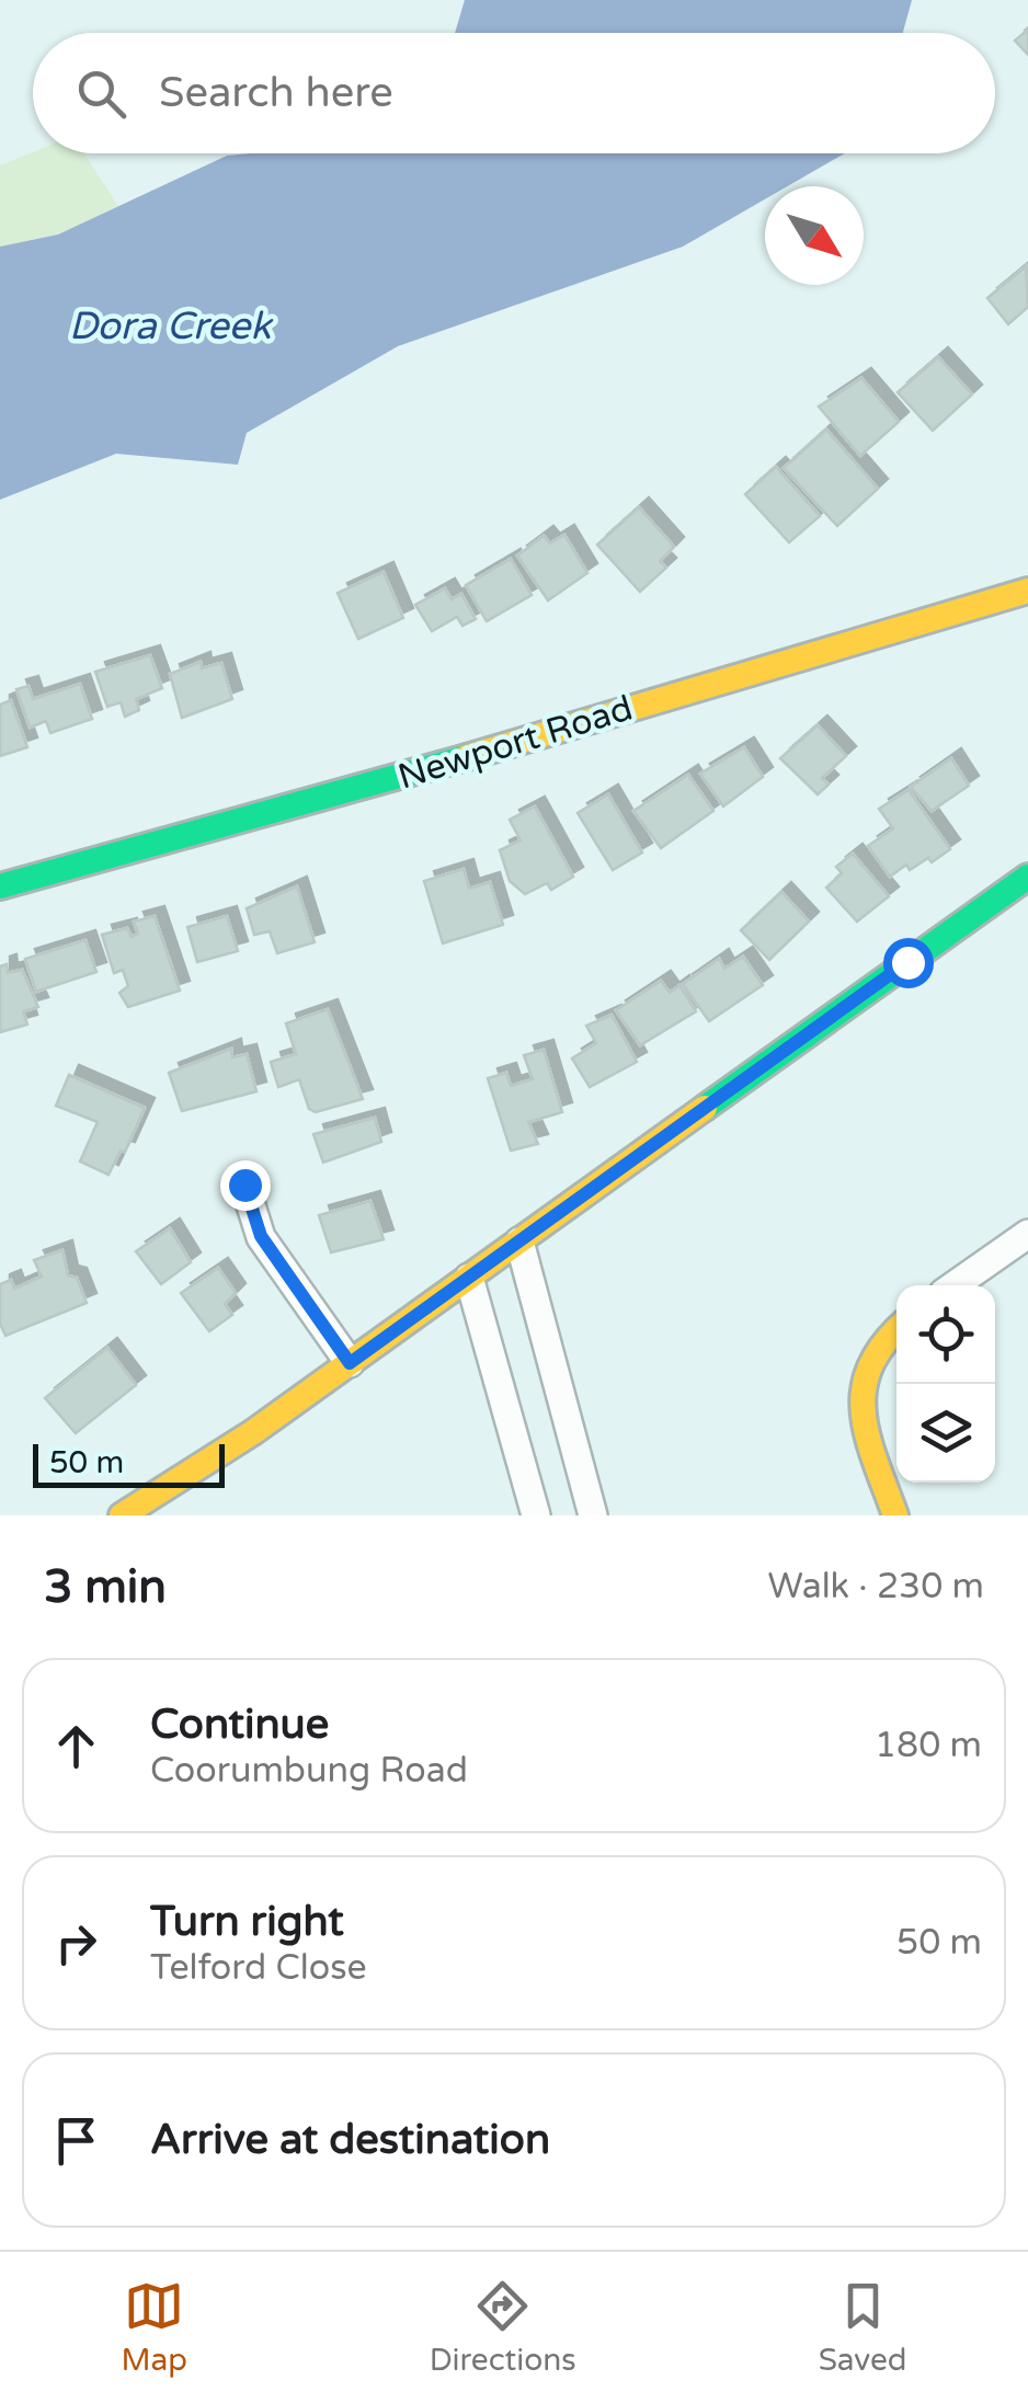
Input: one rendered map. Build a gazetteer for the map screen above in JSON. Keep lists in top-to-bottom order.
{
  "streets": {
    "street": ["Newport Road"]
  },
  "water": ["Dora Creek"],
  "scale_bar": "50 m",
  "north": "bottom right",
  "page": {
    "search": "Search here",
    "scale": "50 m",
    "heading": ["3 min", "Walk · 230 m"],
    "list": [
      ["Continue", "Coorumbung Road", "180 m"],
      ["Turn right", "Telford Close", "50 m"],
      "Arrive at destination"
    ],
    "nav": ["Map", "Directions", "Saved"]
  }
}
